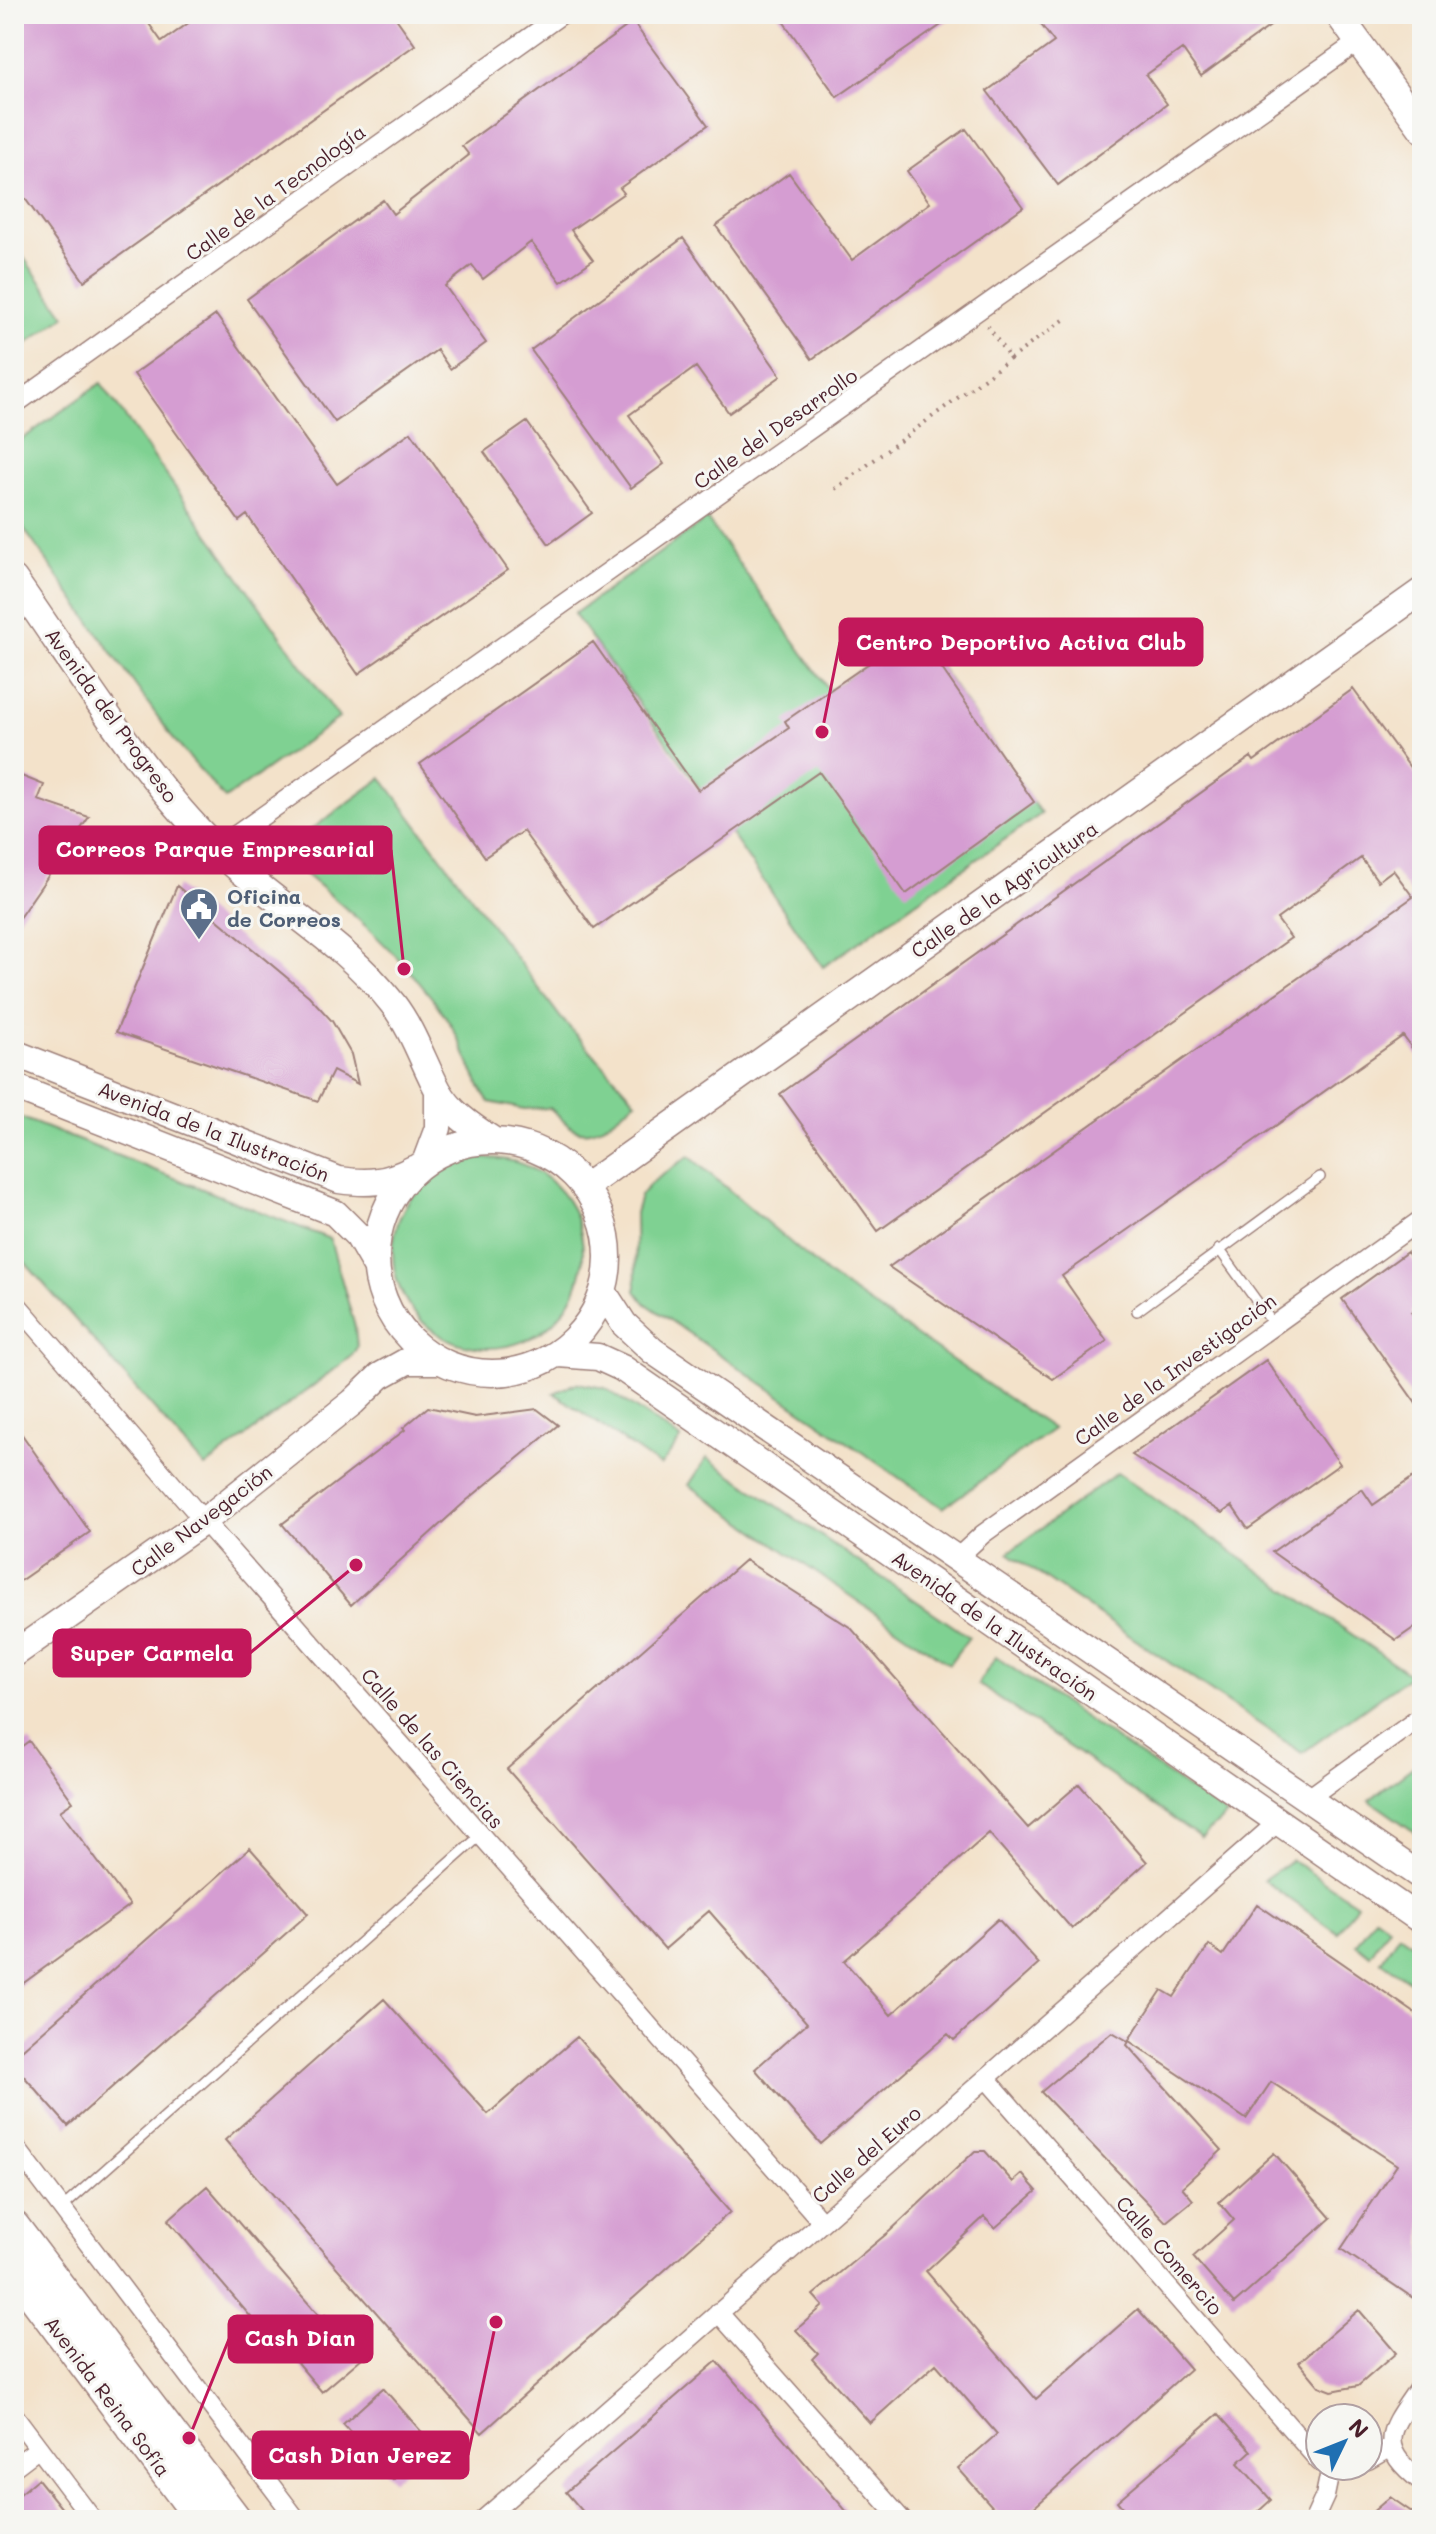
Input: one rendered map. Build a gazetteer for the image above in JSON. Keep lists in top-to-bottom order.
{
  "streets": {
    "main road": ["Avenida Reina Sofía"],
    "street": [
      "Calle de la Tecnología",
      "Calle del Desarrollo",
      "Avenida del Progreso",
      "Calle de la Agricultura",
      "Avenida de la Ilustración",
      "Calle de la Investigación",
      "Calle Navegación",
      "Calle de las Ciencias",
      "Calle del Euro",
      "Calle Comercio"
    ]
  },
  "crossings": [
    ["Calle del Desarrollo", "Avenida del Progreso"],
    ["Avenida del Progreso", "Calle de la Agricultura"],
    ["Avenida del Progreso", "Avenida de la Ilustración"],
    ["Avenida del Progreso", "Calle Navegación"],
    ["Calle de la Agricultura", "Avenida de la Ilustración"],
    ["Calle de la Agricultura", "Calle Navegación"],
    ["Avenida de la Ilustración", "Calle de la Investigación"],
    ["Avenida de la Ilustración", "Calle Navegación"],
    ["Avenida de la Ilustración", "Calle del Euro"],
    ["Calle Navegación", "Calle de las Ciencias"],
    ["Calle de las Ciencias", "Calle del Euro"],
    ["Calle del Euro", "Calle Comercio"]
  ],
  "places": {
    "other": [
      "Centro Deportivo Activa Club",
      "Correos Parque Empresarial",
      "Super Carmela",
      "Cash Dian Jerez",
      "Cash Dian"
    ],
    "public building": ["Oficina de Correos"]
  },
  "north": "top right"
}
